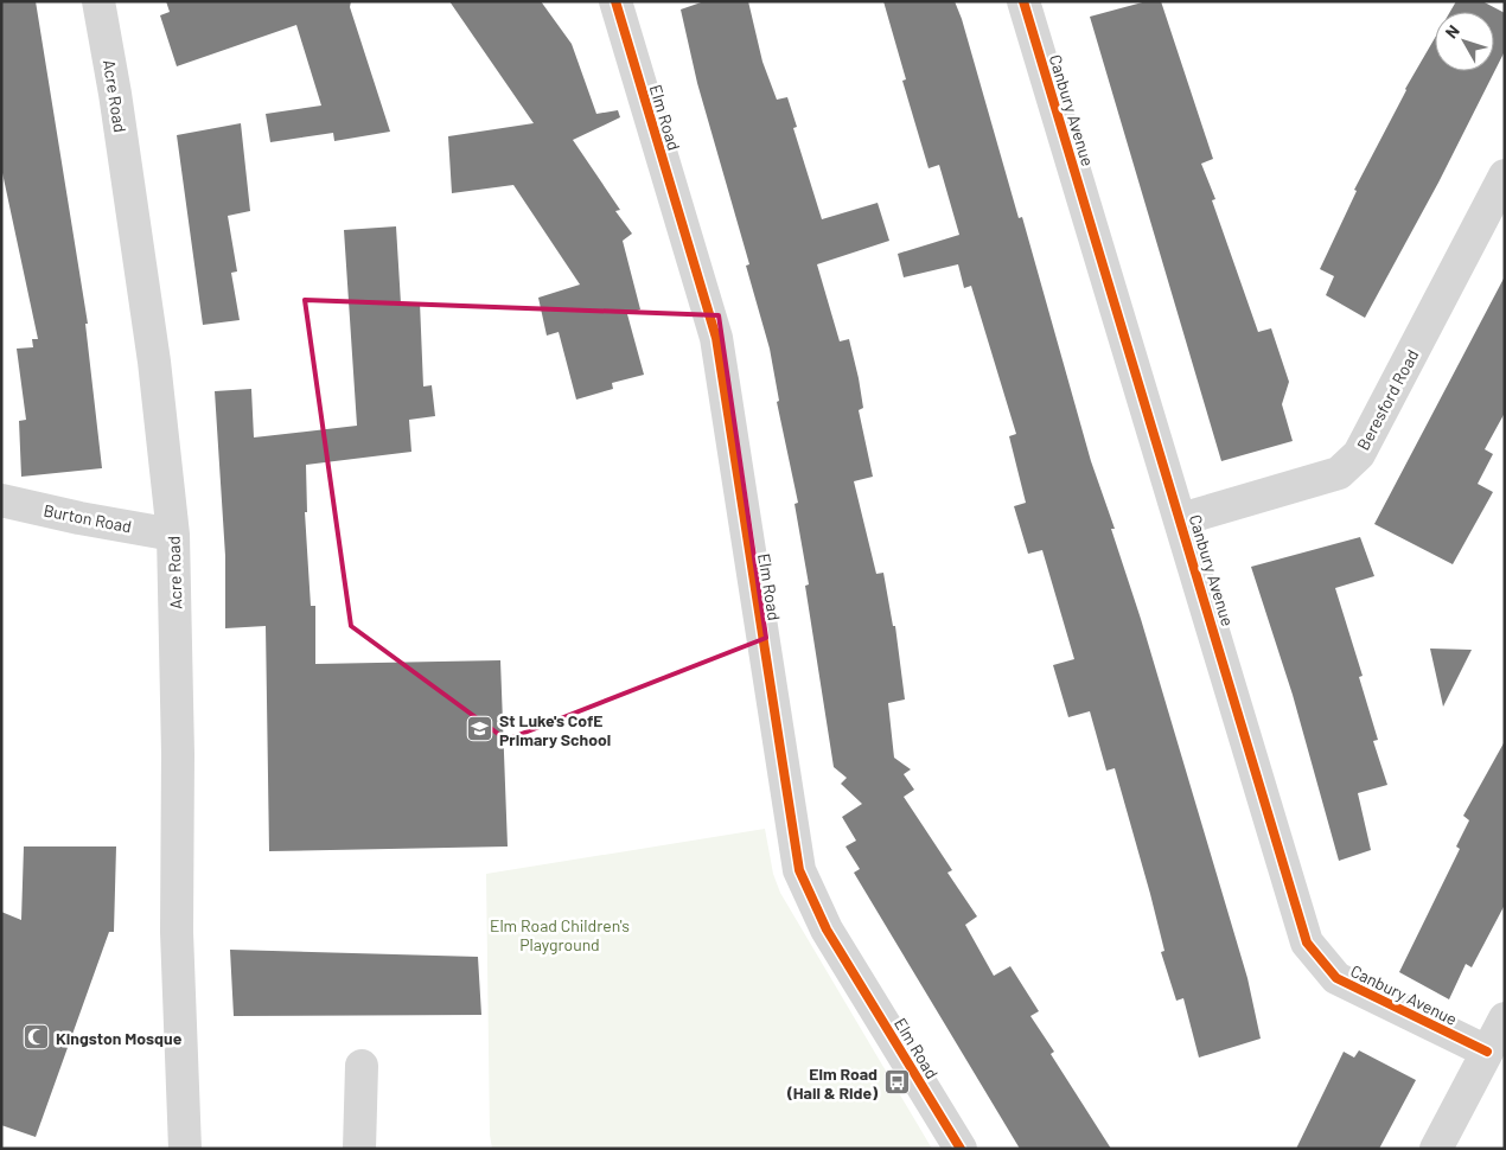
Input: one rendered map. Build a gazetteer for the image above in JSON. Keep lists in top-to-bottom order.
{
  "streets": {
    "street": [
      "Acre Road",
      "Canbury Avenue",
      "Elm Road",
      "Beresford Road",
      "Burton Road"
    ]
  },
  "crossings": [
    ["Acre Road", "Burton Road"],
    ["Canbury Avenue", "Beresford Road"]
  ],
  "parks": ["Elm Road Children's Playground"],
  "places": {
    "school or university": ["St Luke's CofE Primary School"],
    "mosque": ["Kingston Mosque"],
    "bus stop": ["Elm Road (Hail & Ride)"]
  },
  "north": "top left"
}
